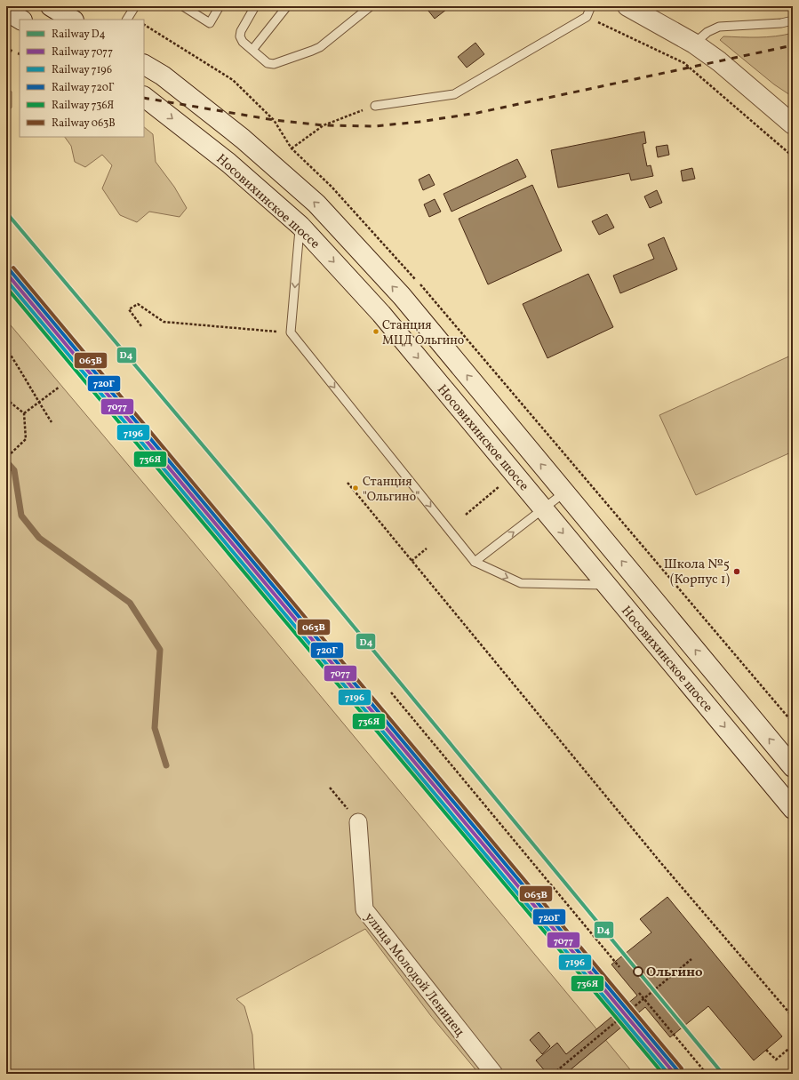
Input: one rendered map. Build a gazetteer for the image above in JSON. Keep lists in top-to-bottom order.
{
  "streets": {
    "main road": ["Носовихинское шоссе"],
    "street": ["улица Молодой Ленинец"]
  },
  "places": [
    "Станция МЦД Ольгино",
    "Станция \"Ольгино\"",
    "Школа №5 (Корпус 1)",
    "Ольгино"
  ],
  "lines": [
    "rail line D4",
    "rail line 063В",
    "rail line 720Г",
    "rail line 7077",
    "rail line 7196",
    "rail line 736Я"
  ],
  "legend": [
    "Railway D4",
    "Railway 7077",
    "Railway 7196",
    "Railway 720Г",
    "Railway 736Я",
    "Railway 063В"
  ]
}
